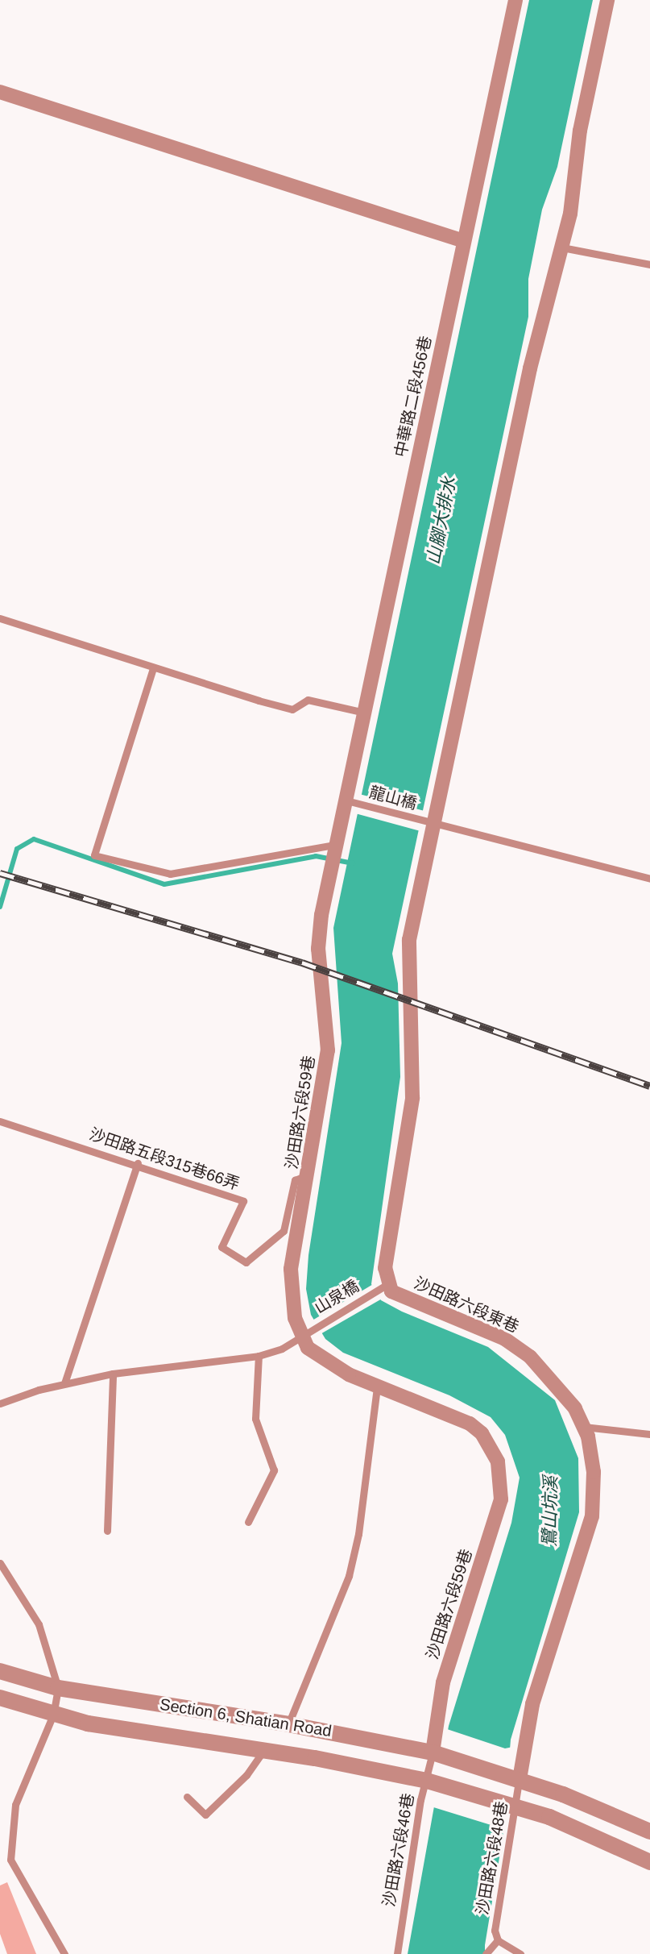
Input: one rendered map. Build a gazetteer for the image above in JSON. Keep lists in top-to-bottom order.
{
  "streets": {
    "street": [
      "中華路二段456巷",
      "沙田路六段59巷",
      "沙田路六段東巷",
      "Section 6, Shatian Road"
    ],
    "lane": [
      "龍山橋",
      "沙田路五段315巷66弄",
      "山泉橋",
      "沙田路六段46巷",
      "沙田路六段48巷"
    ]
  },
  "crossings": [
    ["中華路二段456巷", "龍山橋"],
    ["中華路二段456巷", "沙田路六段59巷"],
    ["龍山橋", "沙田路六段59巷"],
    ["沙田路六段59巷", "沙田路五段315巷66弄"],
    ["沙田路六段59巷", "山泉橋"],
    ["沙田路六段59巷", "Section 6, Shatian Road"],
    ["沙田路六段59巷", "沙田路六段46巷"],
    ["山泉橋", "沙田路六段東巷"],
    ["沙田路六段東巷", "Section 6, Shatian Road"],
    ["沙田路六段東巷", "沙田路六段48巷"],
    ["Section 6, Shatian Road", "沙田路六段46巷"],
    ["Section 6, Shatian Road", "沙田路六段48巷"]
  ],
  "water": ["山腳大排水", "鷺山坑溪"]
}
